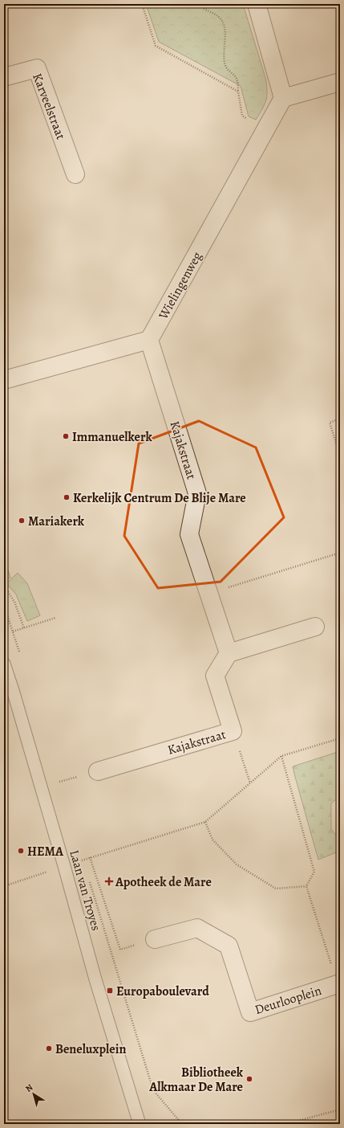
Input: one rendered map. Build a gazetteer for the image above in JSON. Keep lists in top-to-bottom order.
{
  "streets": {
    "street": [
      "Karveelstraat",
      "Wielingenweg",
      "Kajakstraat",
      "Deurlooplein"
    ],
    "lane": ["Laan van Troyes"]
  },
  "crossings": [
    ["Wielingenweg", "Kajakstraat"]
  ],
  "places": {
    "other": [
      "Immanuelkerk",
      "Kerkelijk Centrum De Blije Mare",
      "Mariakerk",
      "HEMA",
      "Beneluxplein",
      "Bibliotheek Alkmaar De Mare"
    ],
    "health": ["Apotheek de Mare"],
    "transit": ["Europaboulevard"]
  },
  "north": "top left"
}
